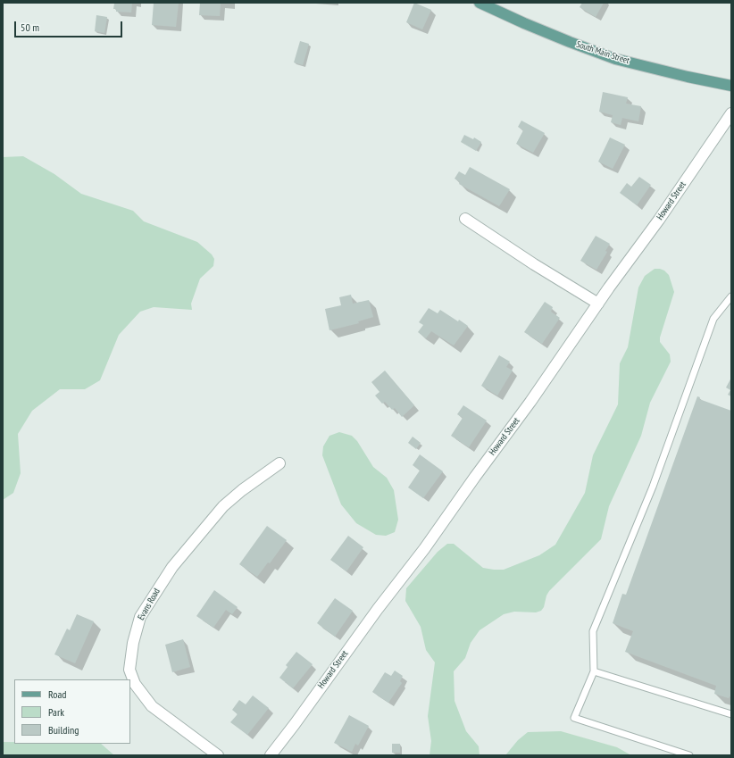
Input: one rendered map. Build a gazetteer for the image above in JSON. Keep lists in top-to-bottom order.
{
  "streets": {
    "main road": ["South Main Street"],
    "street": ["Howard Street", "Evans Road"]
  },
  "legend": ["Road", "Park", "Building"],
  "scale_bar": "50 m"
}
